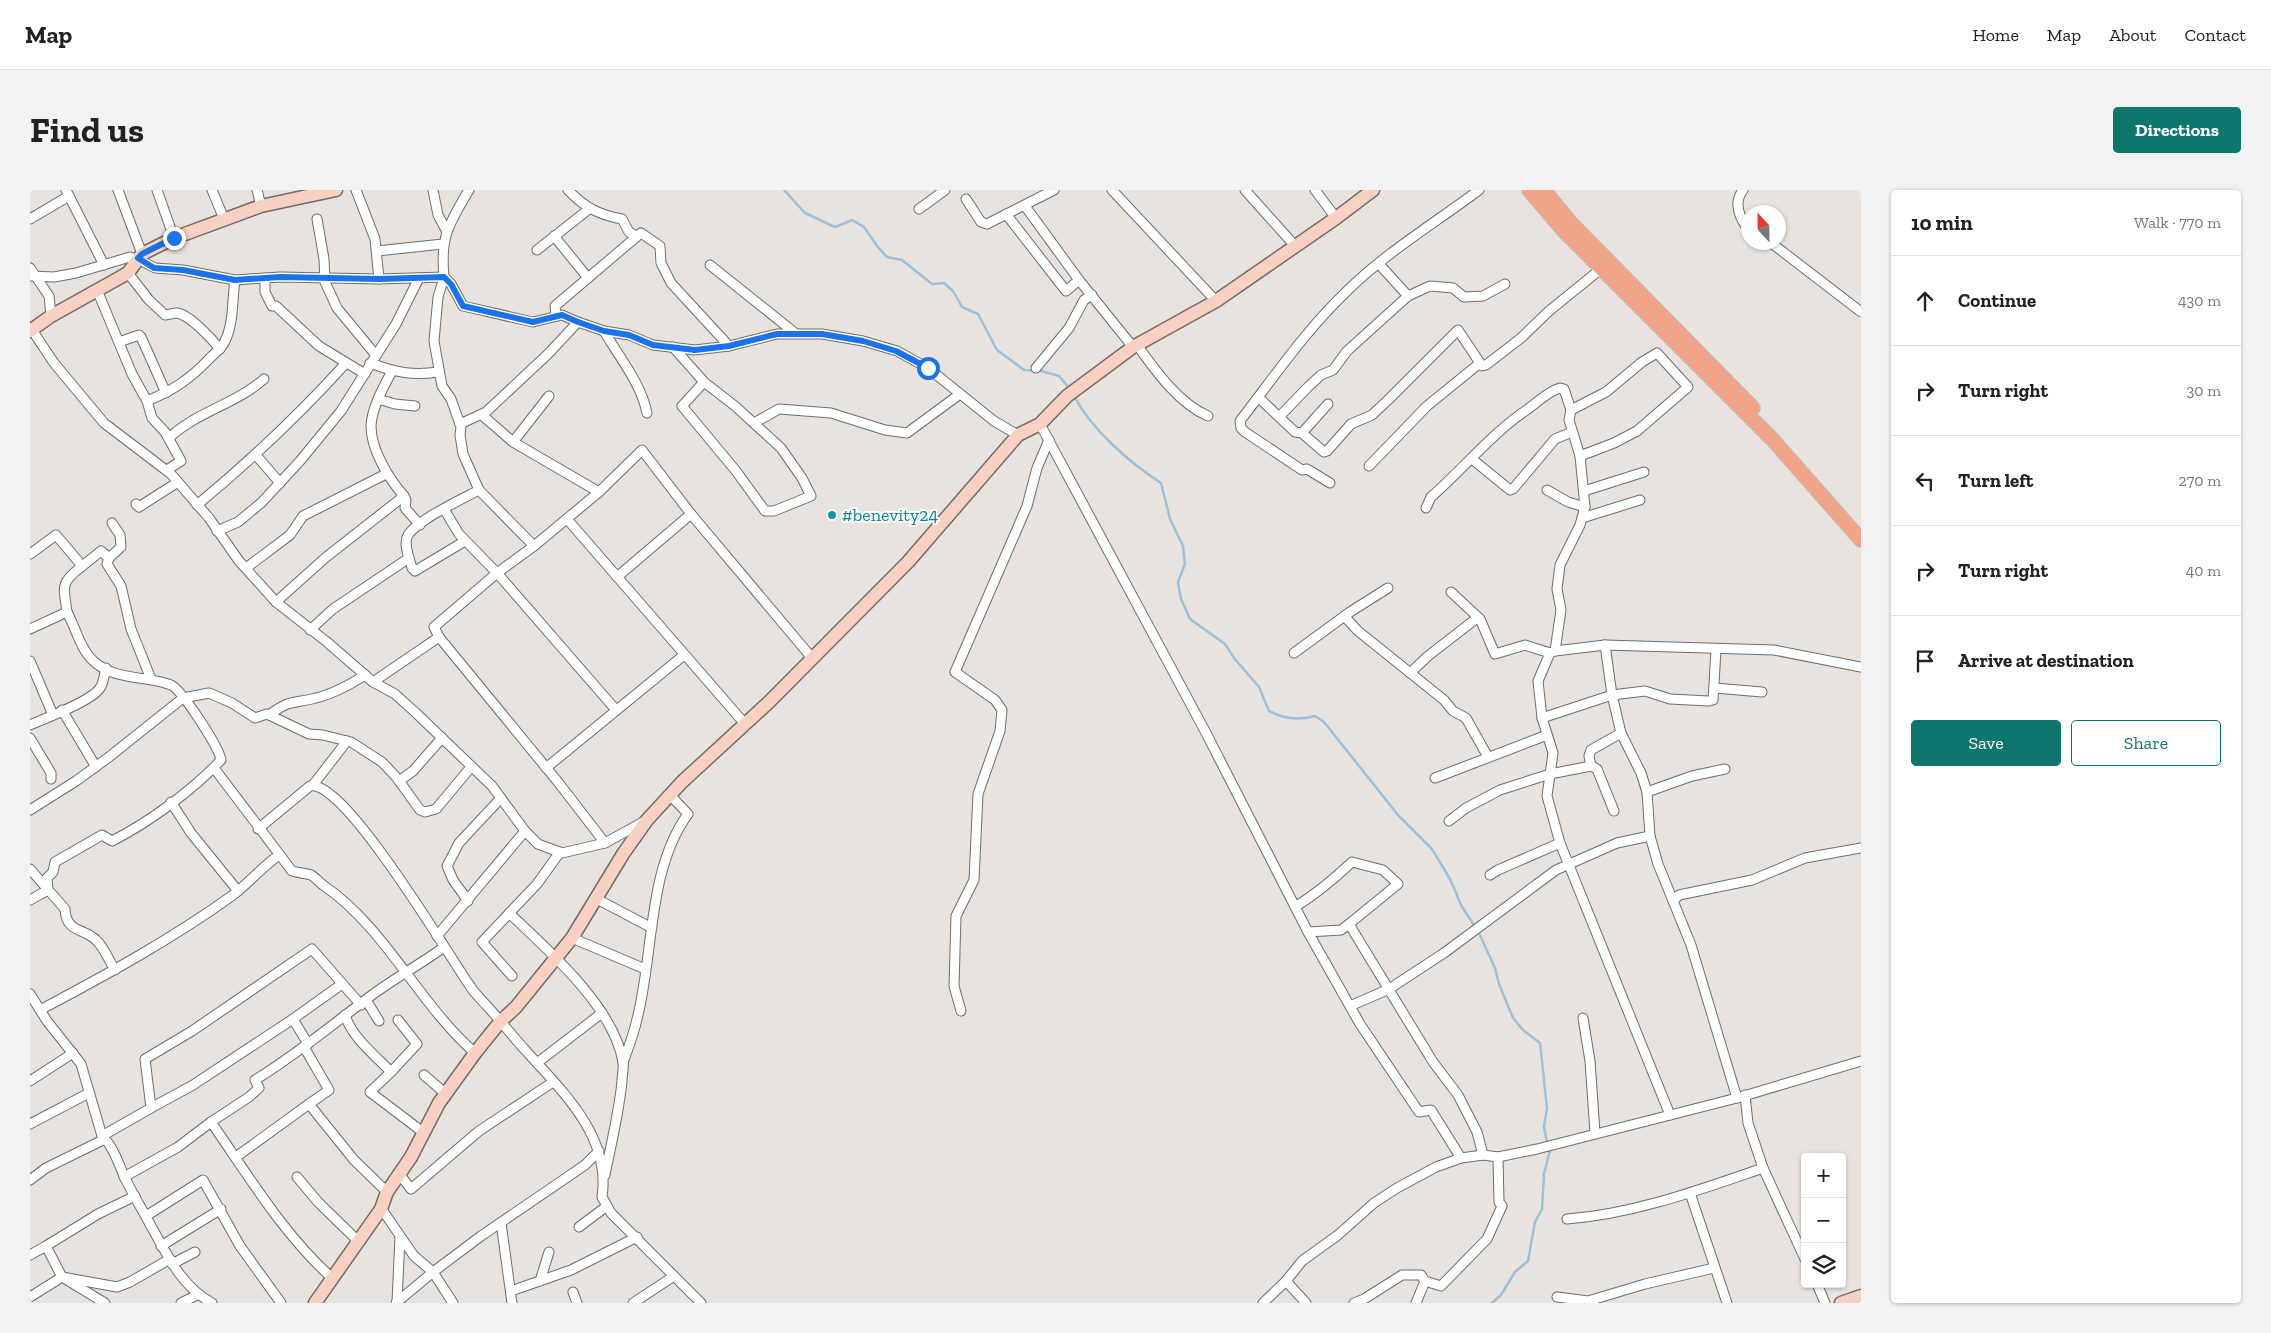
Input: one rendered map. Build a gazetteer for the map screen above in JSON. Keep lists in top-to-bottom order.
{
  "places": ["#benevity24"],
  "north": "top",
  "page": {
    "header": "Map",
    "nav": [
      "Home",
      "Map",
      "About",
      "Contact"
    ],
    "buttons": [
      "Directions",
      ["Save", "Share"]
    ],
    "title": "Find us",
    "heading": ["10 min", "Walk · 770 m"],
    "list": [
      ["Continue", "430 m"],
      ["Turn right", "30 m"],
      ["Turn left", "270 m"],
      ["Turn right", "40 m"],
      "Arrive at destination"
    ],
    "map_buttons": ["+", "−"]
  }
}
